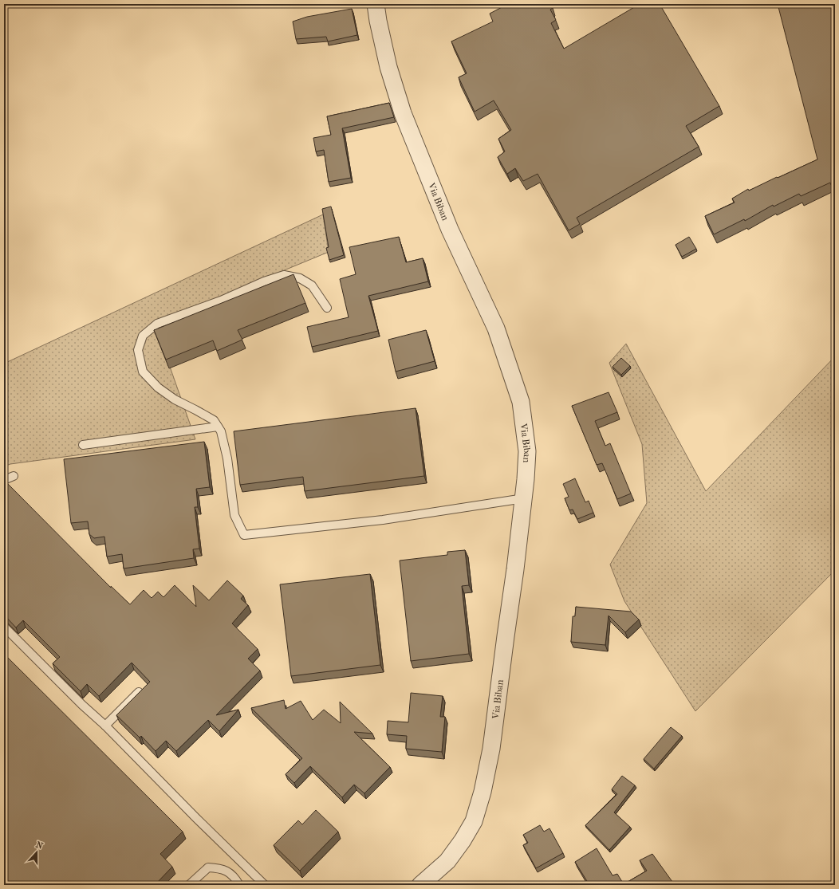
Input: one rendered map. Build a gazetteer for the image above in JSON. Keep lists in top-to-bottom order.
{
  "streets": {
    "street": ["Via Biban"]
  },
  "north": "top"
}
